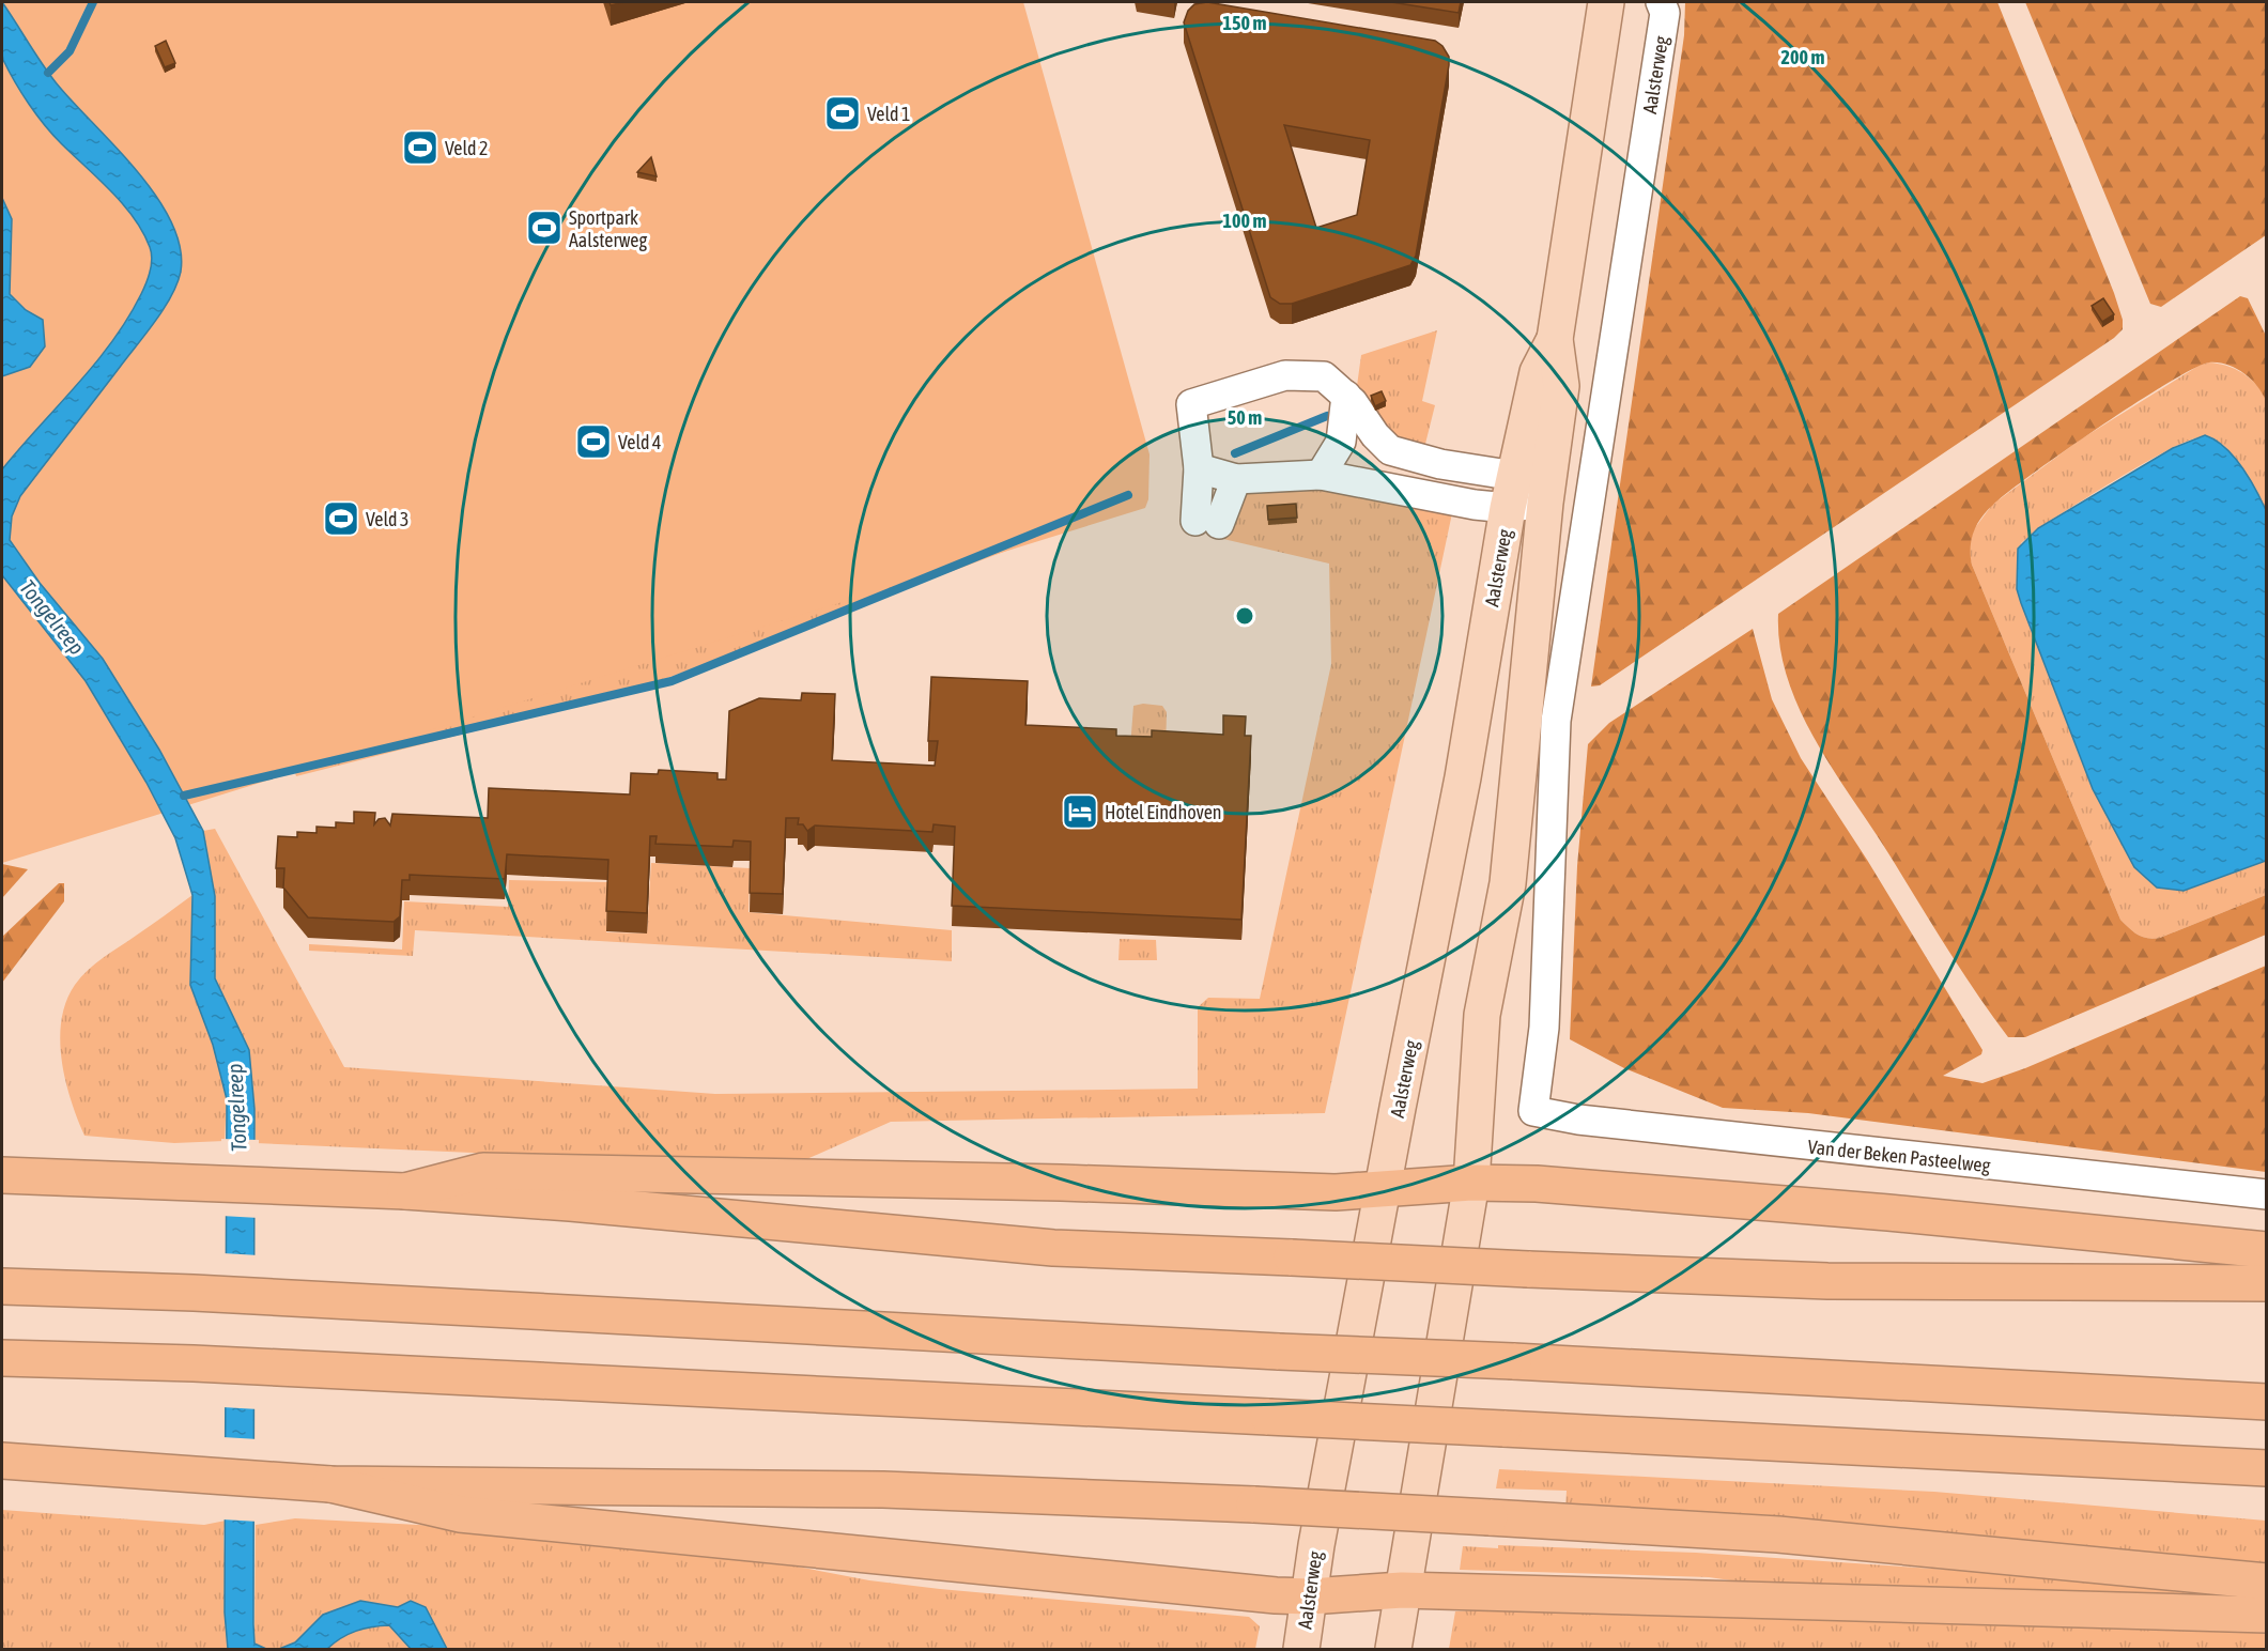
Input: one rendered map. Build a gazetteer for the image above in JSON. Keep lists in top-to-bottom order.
{
  "streets": {
    "main road": ["Aalsterweg"],
    "street": ["Van der Beken Pasteelweg"]
  },
  "crossings": [
    ["Aalsterweg", "Van der Beken Pasteelweg"]
  ],
  "water": ["Tongelreep"],
  "places": {
    "sports": [
      "Veld 1",
      "Veld 2",
      "Sportpark Aalsterweg",
      "Veld 4",
      "Veld 3"
    ],
    "hotel": ["Hotel Eindhoven"]
  },
  "rings": [
    "150 m",
    "200 m",
    "100 m",
    "50 m"
  ]
}
